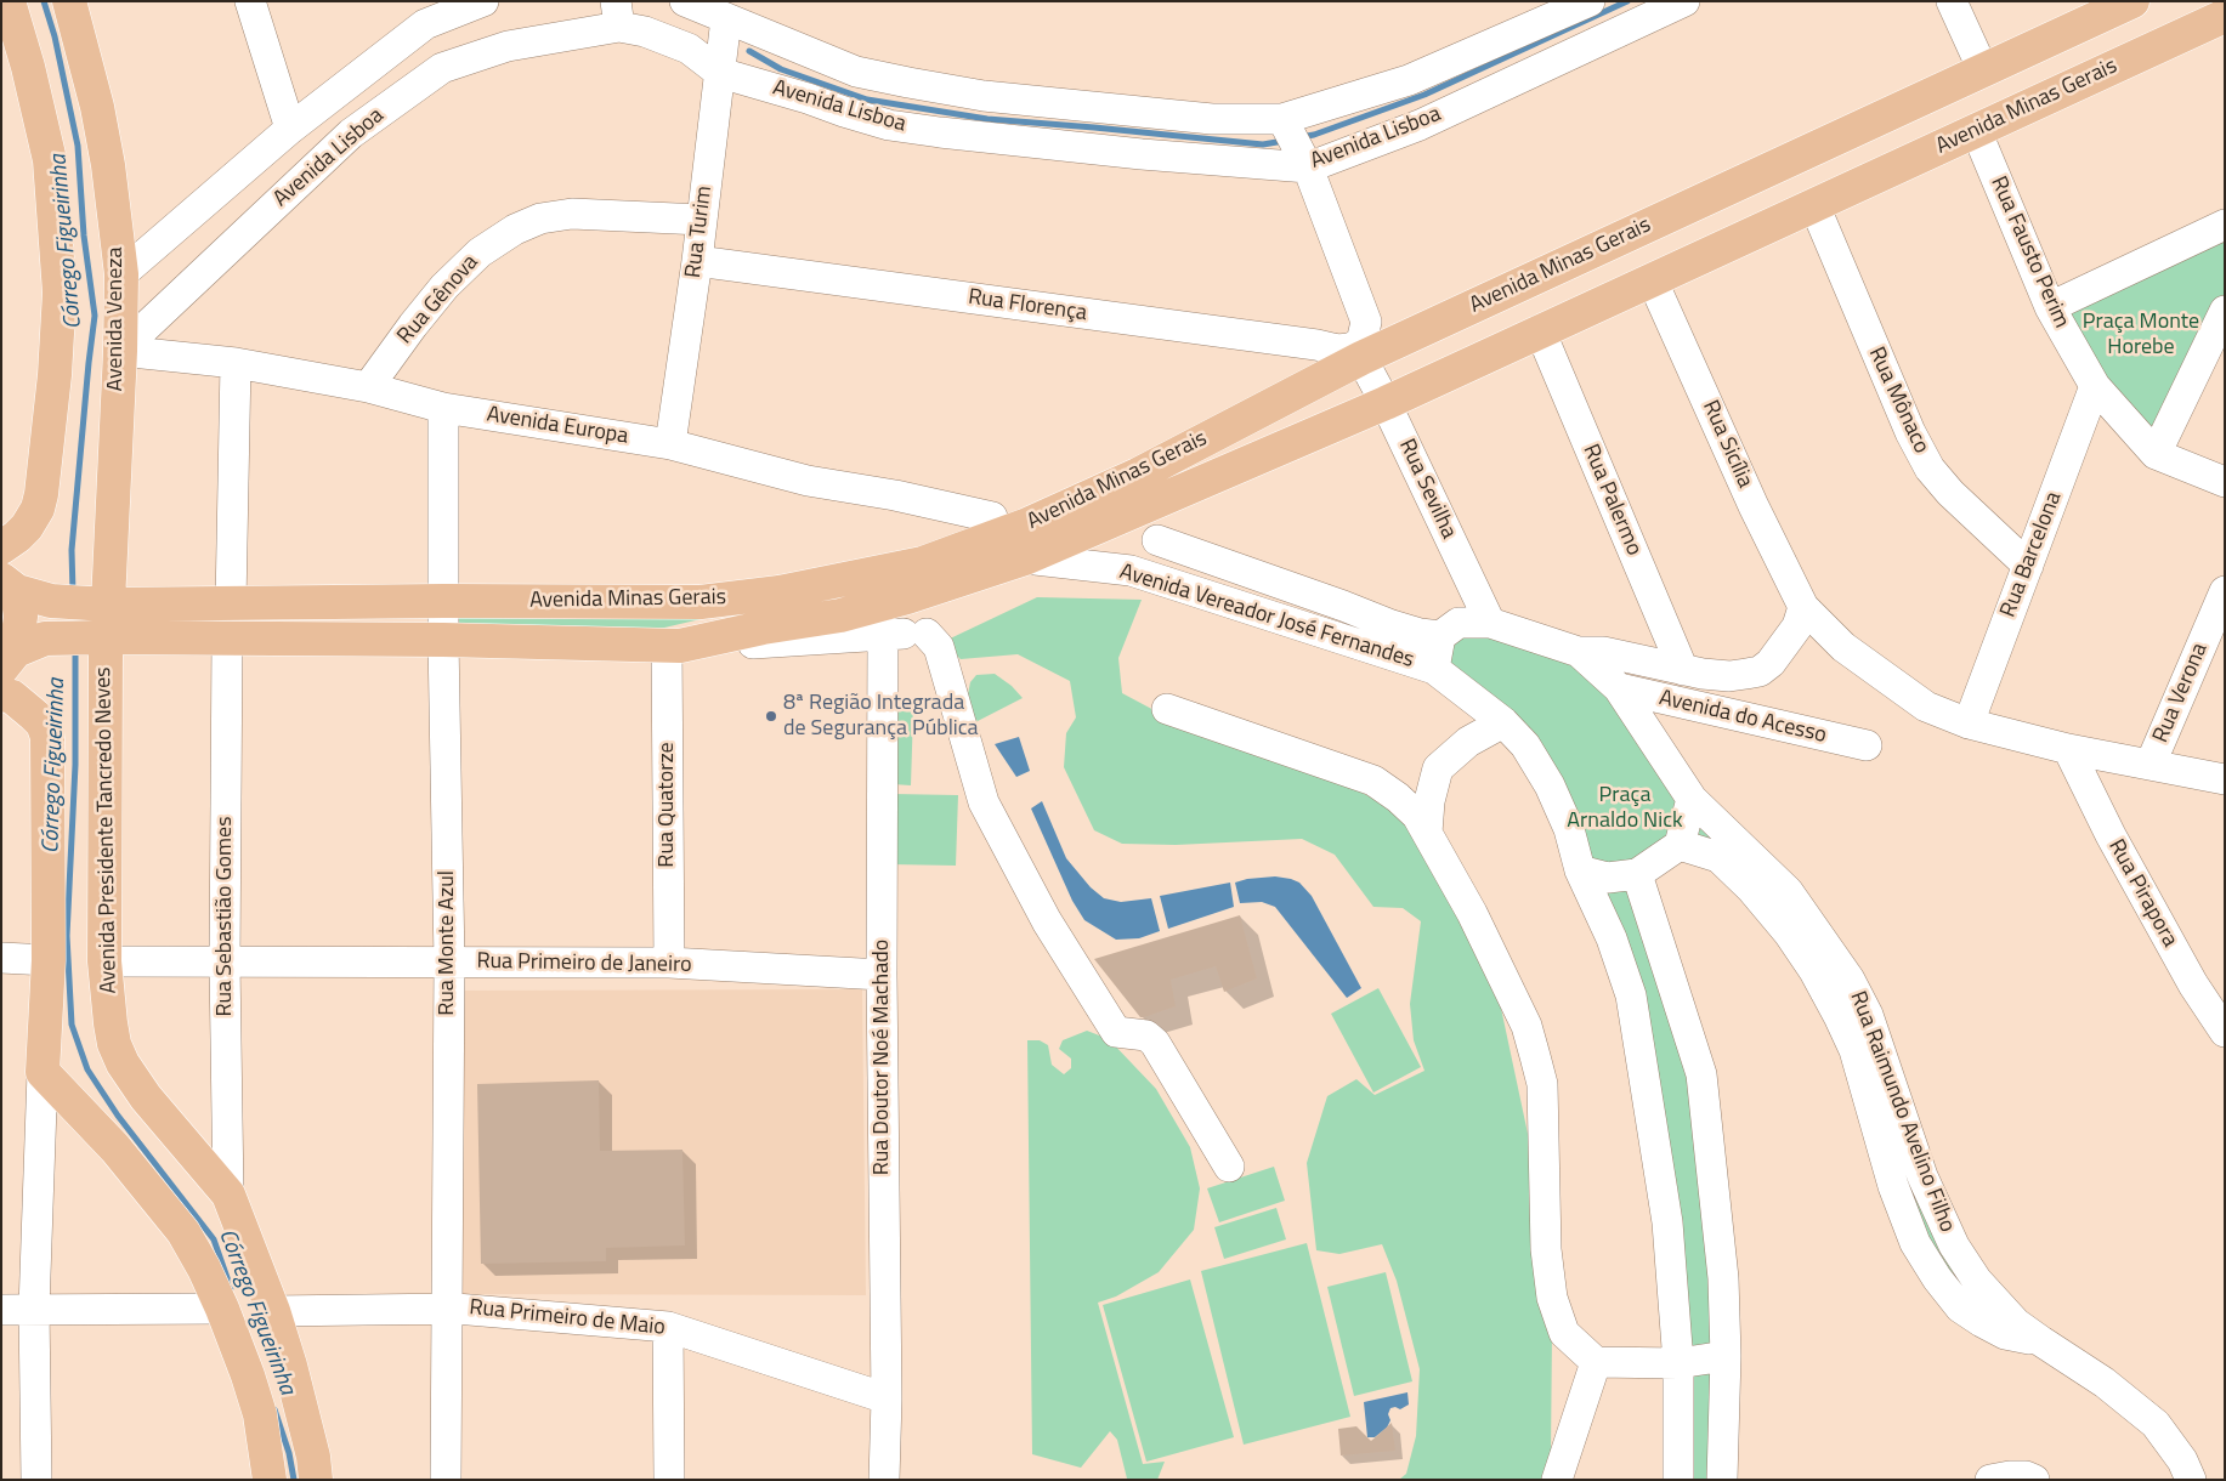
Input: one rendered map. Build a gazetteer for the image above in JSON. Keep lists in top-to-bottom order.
{
  "streets": {
    "main road": ["Avenida Minas Gerais", "Avenida Veneza", "Avenida Presidente Tancredo Neves"],
    "street": [
      "Avenida Lisboa",
      "Rua Turim",
      "Rua Fausto Perim",
      "Rua Gênova",
      "Rua Florença",
      "Rua Mônaco",
      "Avenida Europa",
      "Rua Sicília",
      "Rua Sevilha",
      "Rua Palermo",
      "Rua Barcelona",
      "Avenida Vereador José Fernandes",
      "Rua Verona",
      "Avenida do Acesso",
      "Rua Quatorze",
      "Rua Pirapora",
      "Rua Sebastião Gomes",
      "Rua Monte Azul",
      "Rua Primeiro de Janeiro",
      "Rua Doutor Noé Machado",
      "Rua Raimundo Avelino Filho",
      "Rua Primeiro de Maio"
    ]
  },
  "crossings": [
    ["Avenida Lisboa", "Rua Turim"],
    ["Avenida Lisboa", "Avenida Veneza"],
    ["Avenida Lisboa", "Avenida Europa"],
    ["Avenida Minas Gerais", "Rua Fausto Perim"],
    ["Avenida Minas Gerais", "Rua Florença"],
    ["Avenida Minas Gerais", "Avenida Veneza"],
    ["Avenida Minas Gerais", "Rua Mônaco"],
    ["Avenida Minas Gerais", "Rua Sicília"],
    ["Avenida Minas Gerais", "Rua Sevilha"],
    ["Avenida Minas Gerais", "Rua Palermo"],
    ["Avenida Minas Gerais", "Avenida Vereador José Fernandes"],
    ["Avenida Minas Gerais", "Rua Quatorze"],
    ["Avenida Minas Gerais", "Avenida Presidente Tancredo Neves"],
    ["Avenida Minas Gerais", "Rua Sebastião Gomes"],
    ["Avenida Minas Gerais", "Rua Monte Azul"],
    ["Avenida Minas Gerais", "Rua Doutor Noé Machado"],
    ["Rua Turim", "Rua Gênova"],
    ["Rua Turim", "Rua Florença"],
    ["Rua Turim", "Avenida Europa"],
    ["Rua Fausto Perim", "Rua Barcelona"],
    ["Rua Gênova", "Avenida Europa"],
    ["Rua Florença", "Rua Sevilha"],
    ["Avenida Veneza", "Avenida Europa"],
    ["Avenida Veneza", "Avenida Presidente Tancredo Neves"],
    ["Rua Mônaco", "Rua Barcelona"],
    ["Avenida Europa", "Rua Monte Azul"],
    ["Rua Sicília", "Rua Barcelona"],
    ["Rua Sicília", "Rua Verona"],
    ["Rua Sicília", "Rua Pirapora"],
    ["Rua Sevilha", "Avenida Vereador José Fernandes"],
    ["Avenida Vereador José Fernandes", "Avenida do Acesso"],
    ["Avenida Vereador José Fernandes", "Rua Raimundo Avelino Filho"],
    ["Rua Quatorze", "Rua Primeiro de Janeiro"],
    ["Avenida Presidente Tancredo Neves", "Rua Sebastião Gomes"],
    ["Avenida Presidente Tancredo Neves", "Rua Primeiro de Janeiro"],
    ["Avenida Presidente Tancredo Neves", "Rua Primeiro de Maio"],
    ["Rua Sebastião Gomes", "Rua Primeiro de Janeiro"],
    ["Rua Monte Azul", "Rua Primeiro de Janeiro"],
    ["Rua Monte Azul", "Rua Primeiro de Maio"],
    ["Rua Primeiro de Janeiro", "Rua Doutor Noé Machado"],
    ["Rua Doutor Noé Machado", "Rua Primeiro de Maio"]
  ],
  "water": ["Córrego Figueirinha"],
  "parks": ["Praça Monte Horebe", "Praça Arnaldo Nick"],
  "places": ["8ª Região Integrada de Segurança Pública"]
}
